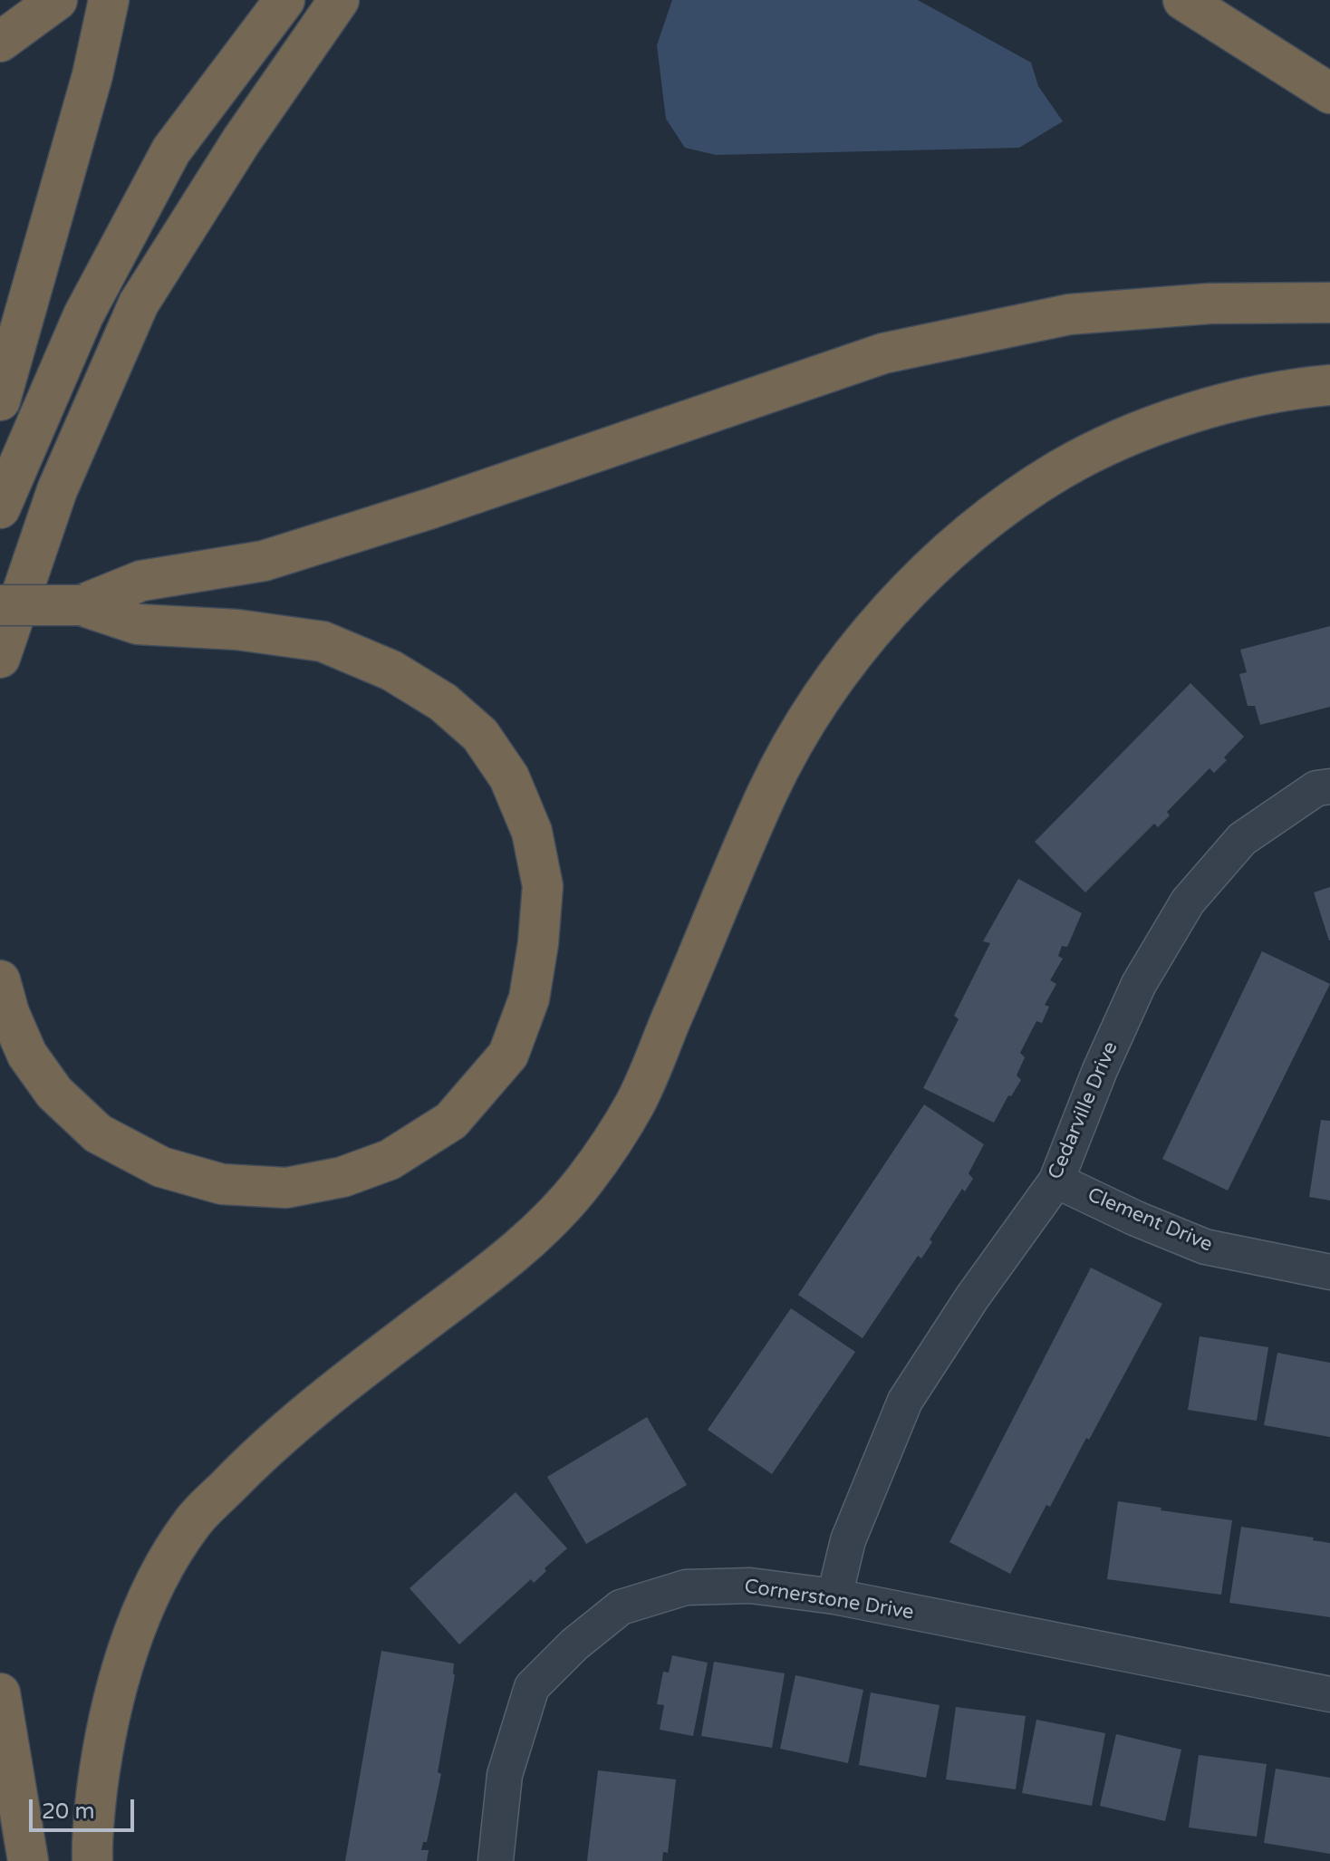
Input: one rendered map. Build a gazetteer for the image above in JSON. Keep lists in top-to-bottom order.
{
  "streets": {
    "street": ["Cedarville Drive", "Clement Drive", "Cornerstone Drive"]
  },
  "crossings": [
    ["Cedarville Drive", "Clement Drive"],
    ["Cedarville Drive", "Cornerstone Drive"]
  ],
  "scale_bar": "20 m"
}
